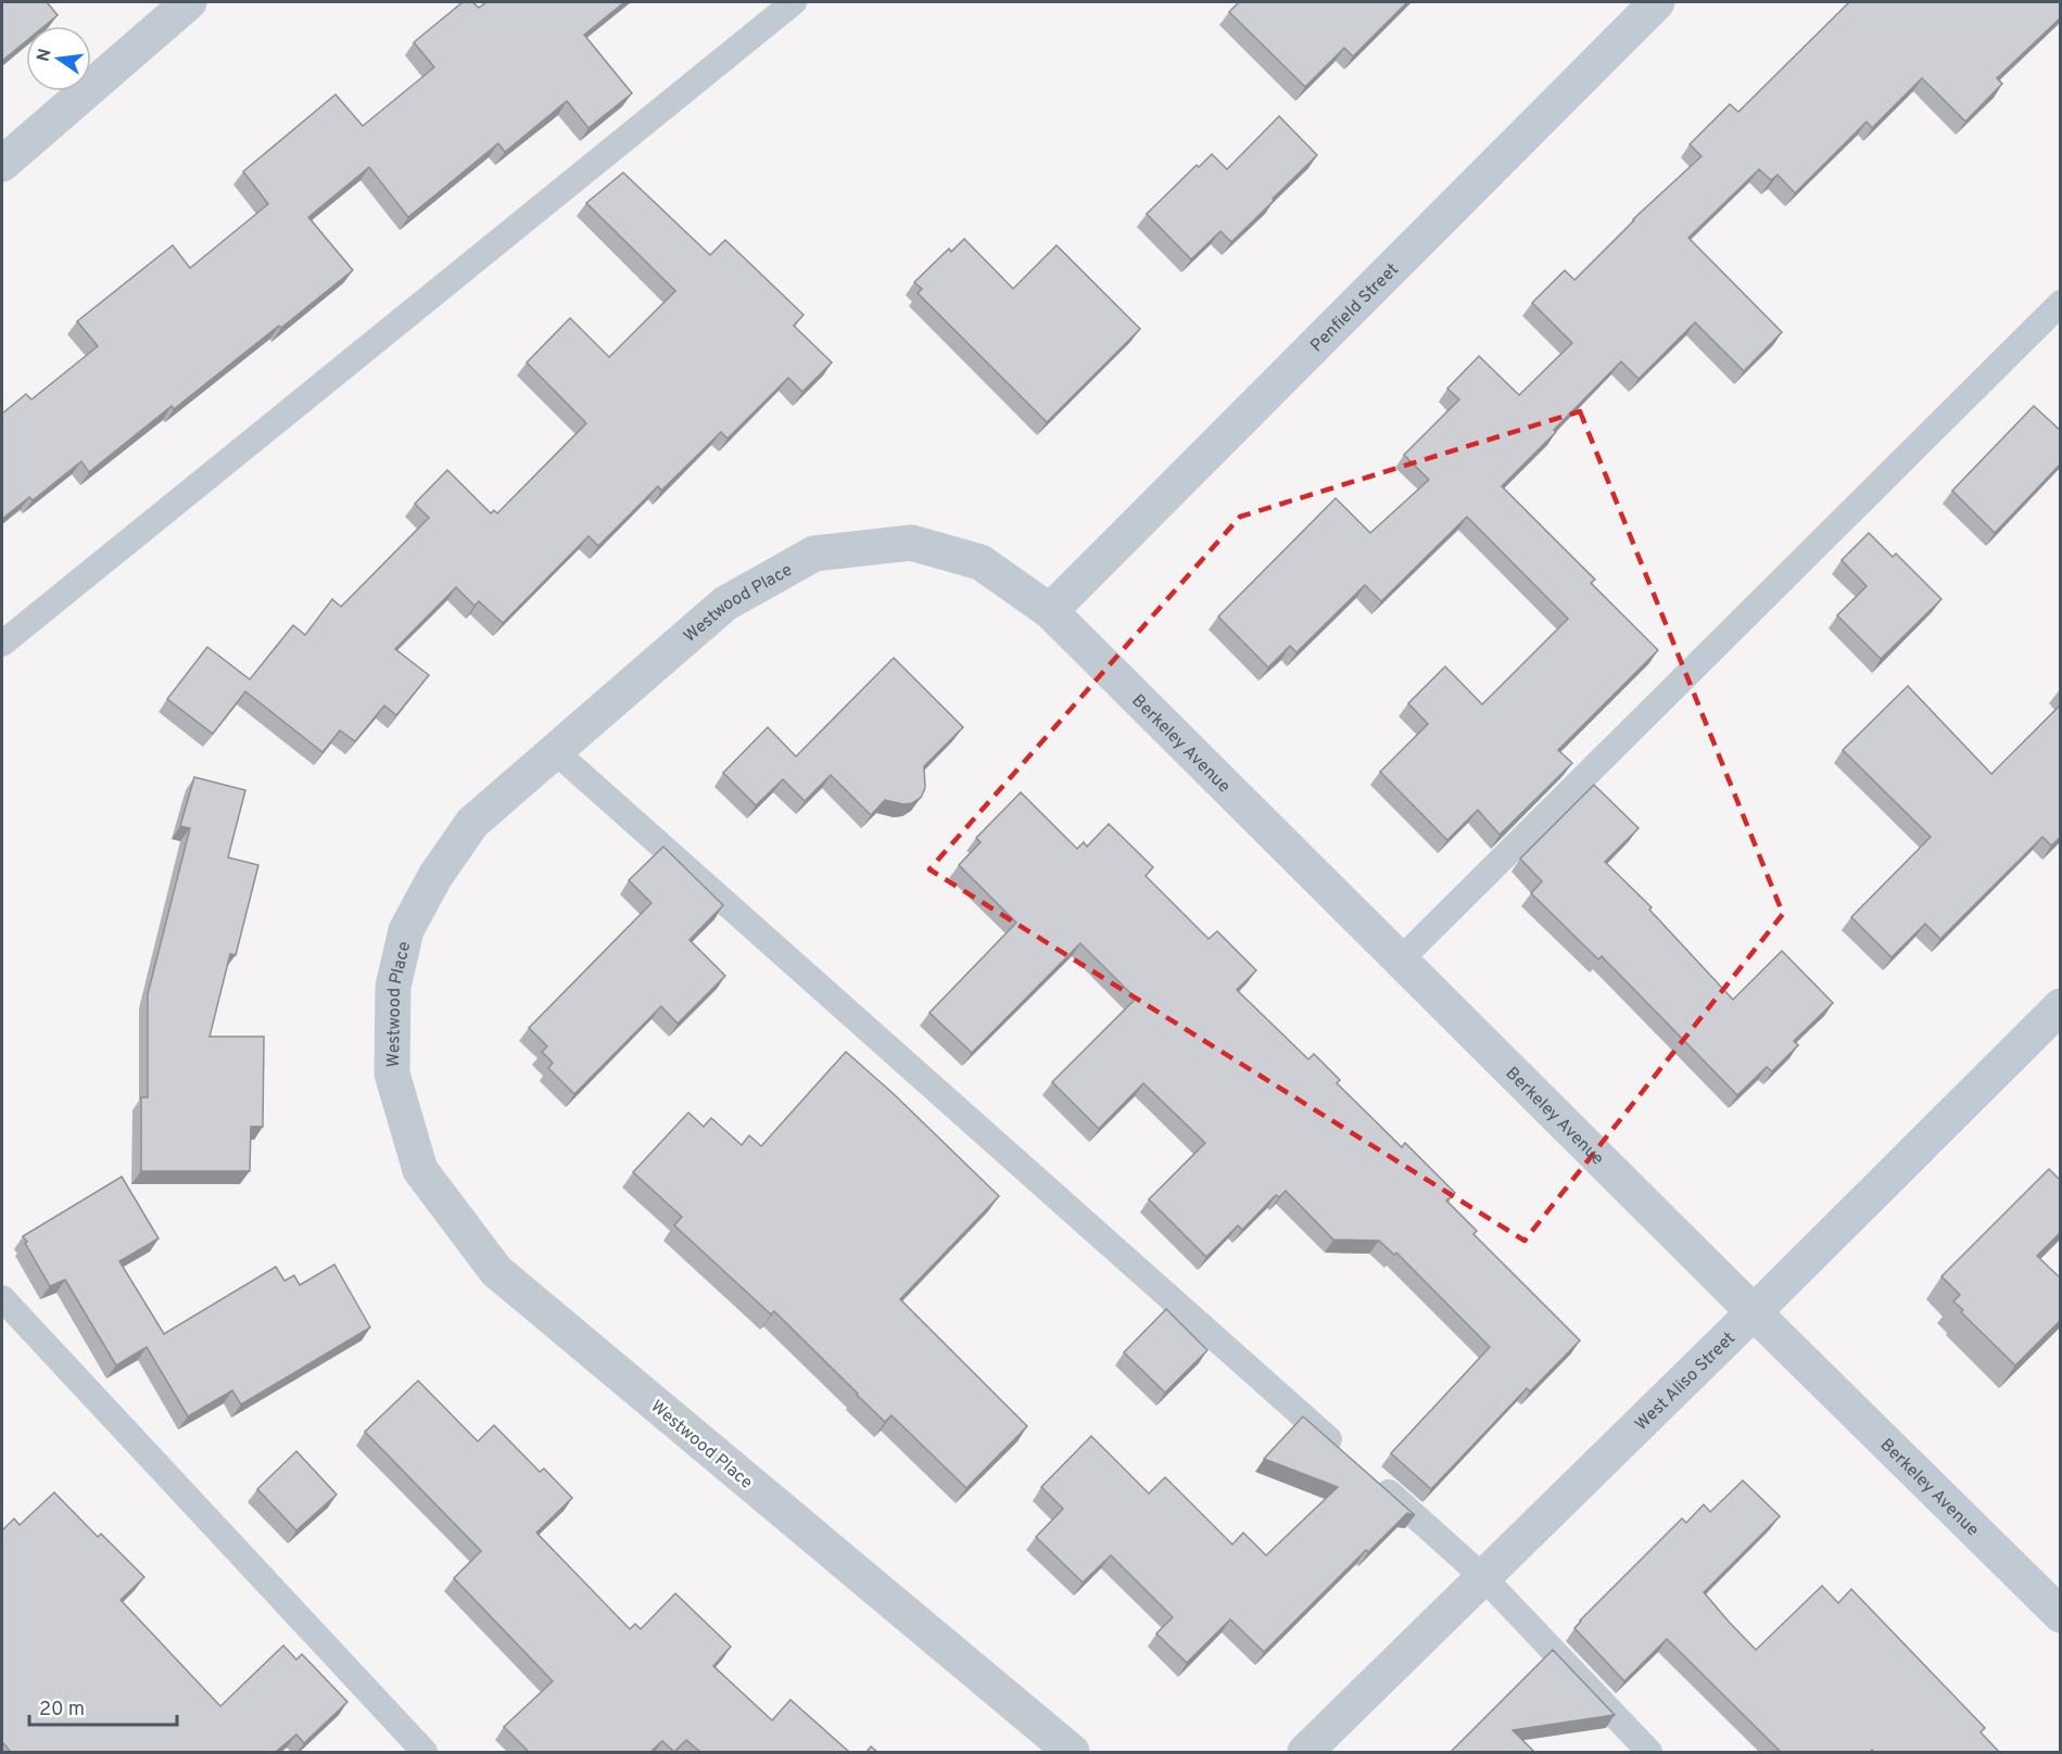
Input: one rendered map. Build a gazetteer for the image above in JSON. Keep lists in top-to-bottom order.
{
  "streets": {
    "street": [
      "Penfield Street",
      "Westwood Place",
      "Berkeley Avenue",
      "West Aliso Street"
    ]
  },
  "crossings": [
    ["Penfield Street", "Westwood Place"],
    ["Penfield Street", "Berkeley Avenue"],
    ["Westwood Place", "Berkeley Avenue"],
    ["Berkeley Avenue", "West Aliso Street"]
  ],
  "scale_bar": "20 m",
  "north": "left"
}
